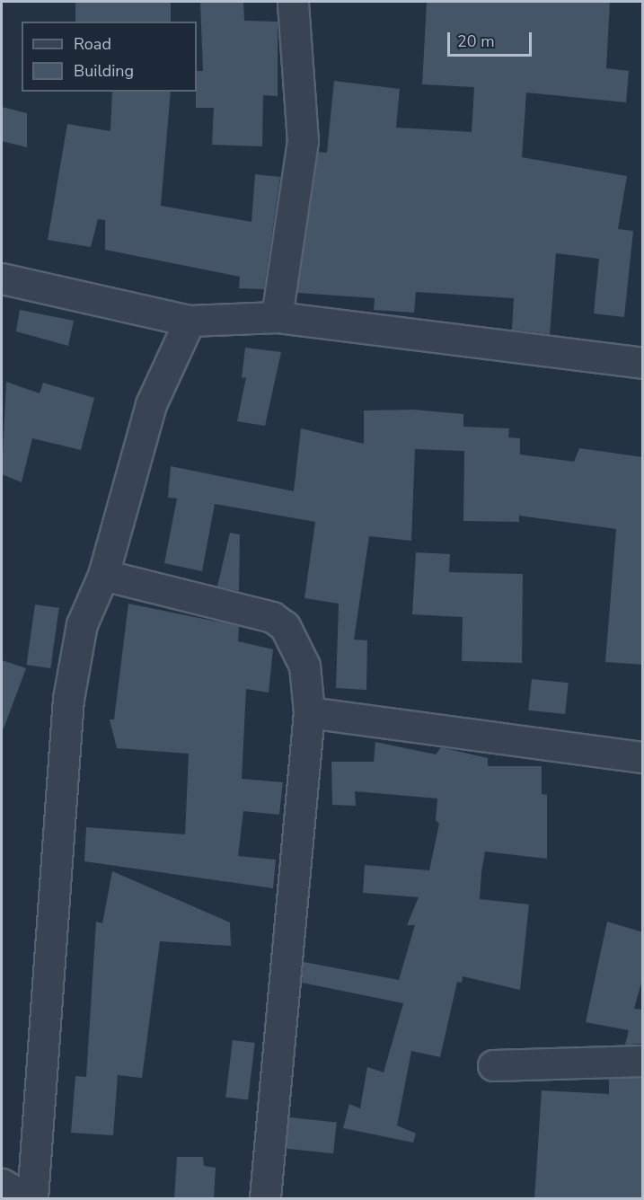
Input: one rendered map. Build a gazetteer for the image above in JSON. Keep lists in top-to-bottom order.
{
  "legend": ["Road", "Building"],
  "scale_bar": "20 m"
}
